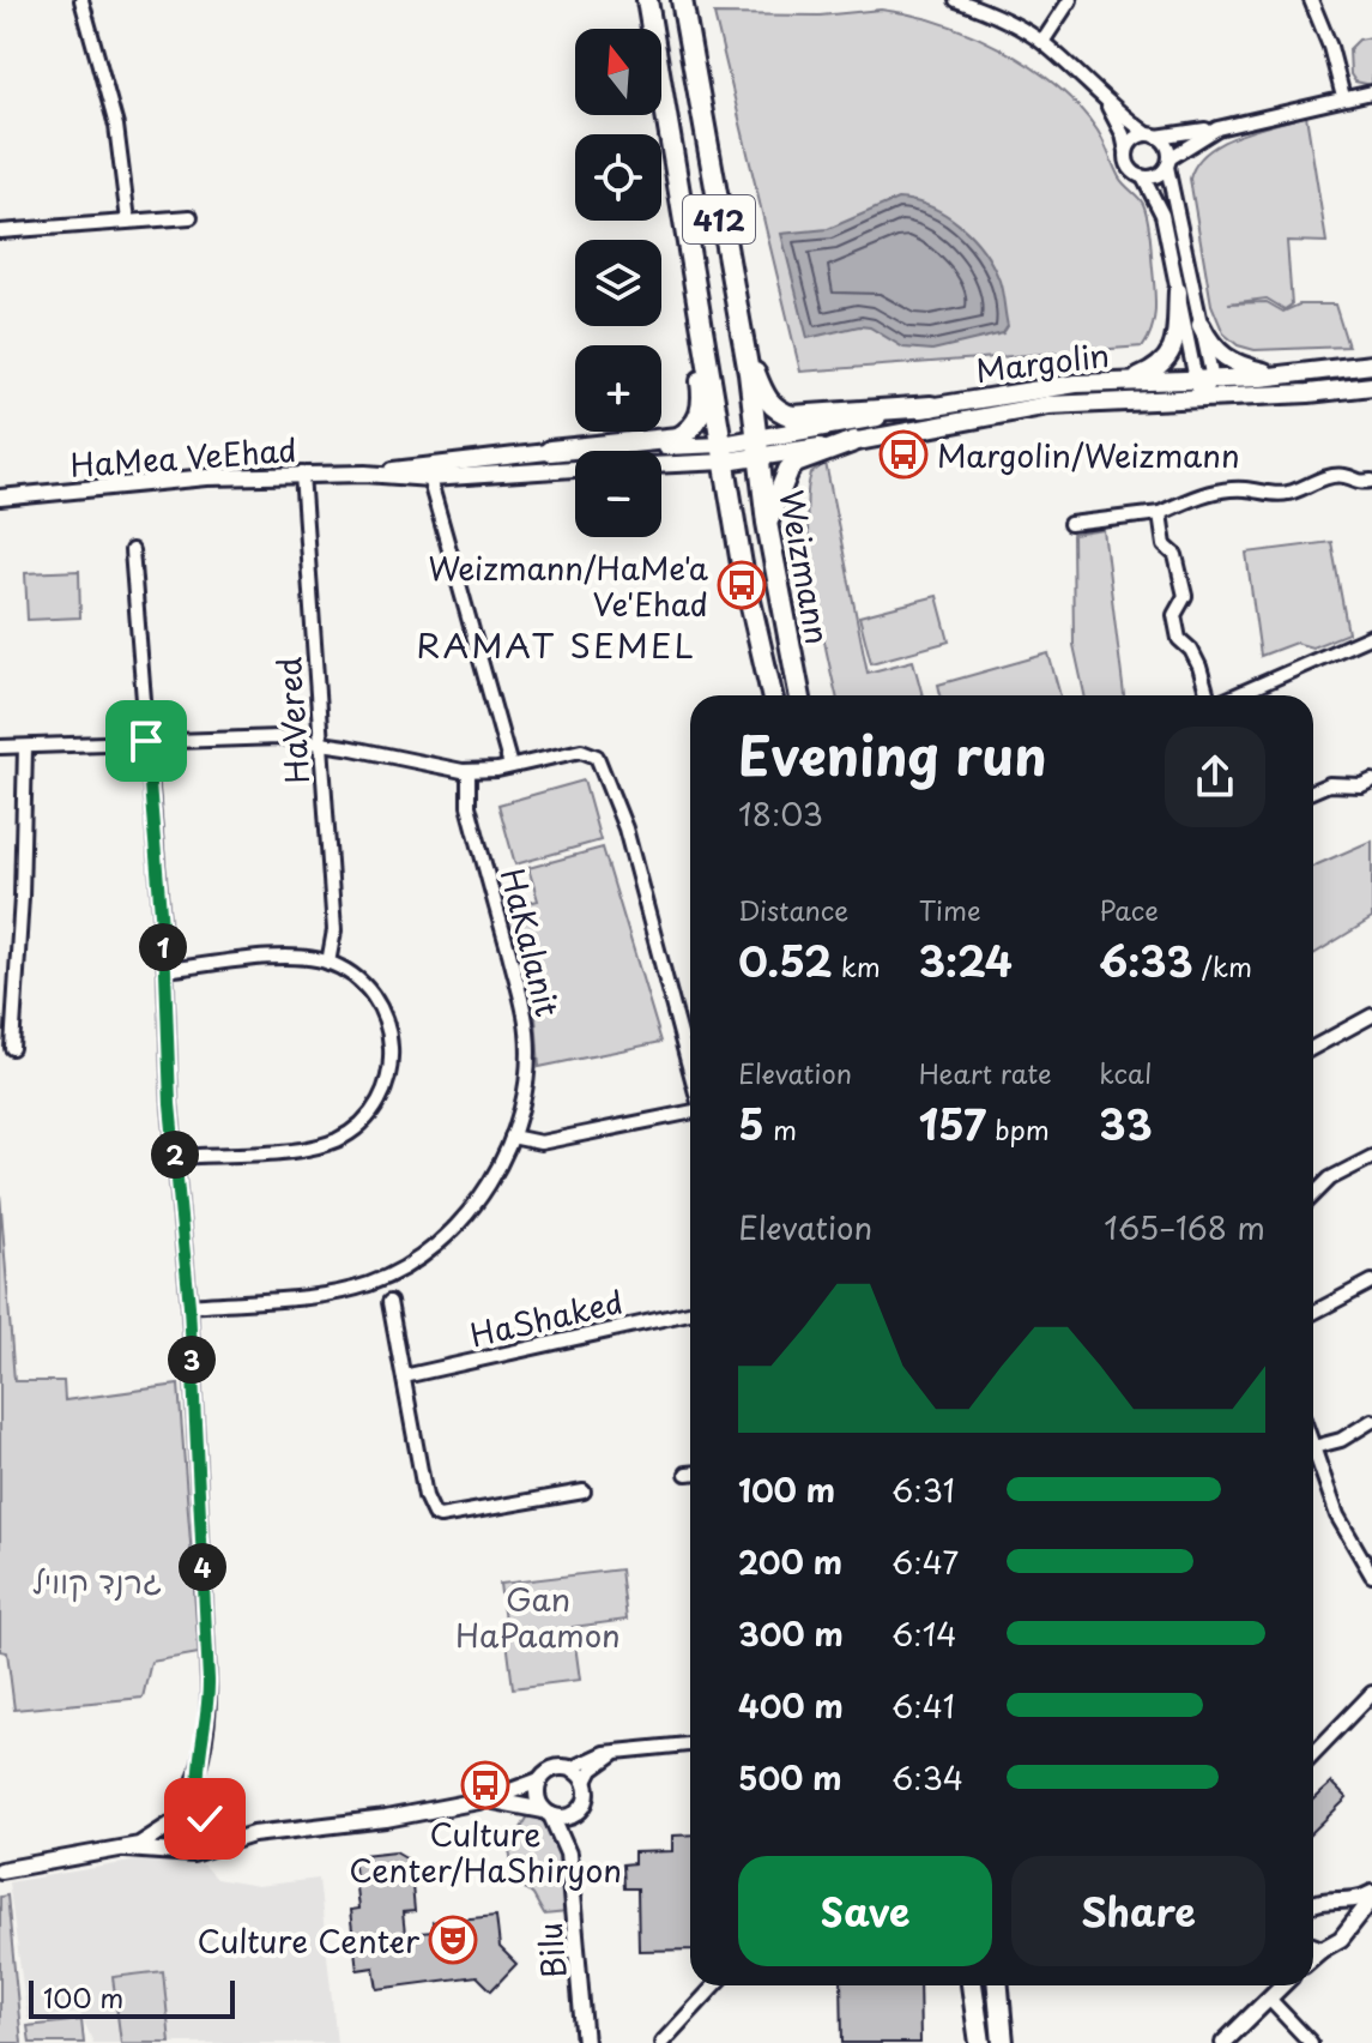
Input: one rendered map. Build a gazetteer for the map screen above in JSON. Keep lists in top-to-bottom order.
{
  "streets": {
    "main road": ["412", "Margolin", "Weizmann"],
    "street": [
      "HaMea VeEhad",
      "HaVered",
      "HaKalanit",
      "HaShaked",
      "Bilu"
    ]
  },
  "crossings": [
    ["412", "Margolin"],
    ["412", "HaMea VeEhad"],
    ["412", "Weizmann"],
    ["Margolin", "HaMea VeEhad"],
    ["Margolin", "Weizmann"],
    ["HaMea VeEhad", "Weizmann"],
    ["HaMea VeEhad", "HaVered"]
  ],
  "districts": ["RAMAT SEMEL"],
  "parks": ["גרנד קוויל", "Gan HaPaamon"],
  "places": {
    "bus stop": ["Margolin/Weizmann", "Weizmann/HaMe'a Ve'Ehad", "Culture Center/HaShiryon"],
    "theatre": ["Culture Center"]
  },
  "scale_bar": "100 m",
  "north": "top",
  "page": {
    "map_buttons": ["+", "−"],
    "heading": ["Evening run", "18:03"],
    "stats": [
      ["Distance", "0.52 km"],
      ["Time", "3:24"],
      ["Pace", "6:33 /km"],
      ["Elevation", "5 m"],
      ["Heart rate", "157 bpm"],
      ["kcal", "33"]
    ],
    "pins": [
      "1",
      "2",
      "3",
      "4"
    ],
    "chart": ["Elevation", "165–168 m"],
    "list": [
      {
        "name": "100 m",
        "note": "6:31"
      },
      {
        "name": "200 m",
        "note": "6:47"
      },
      {
        "name": "300 m",
        "note": "6:14"
      },
      {
        "name": "400 m",
        "note": "6:41"
      },
      {
        "name": "500 m",
        "note": "6:34"
      }
    ],
    "buttons": ["Save", "Share"],
    "scale": "100 m"
  }
}
